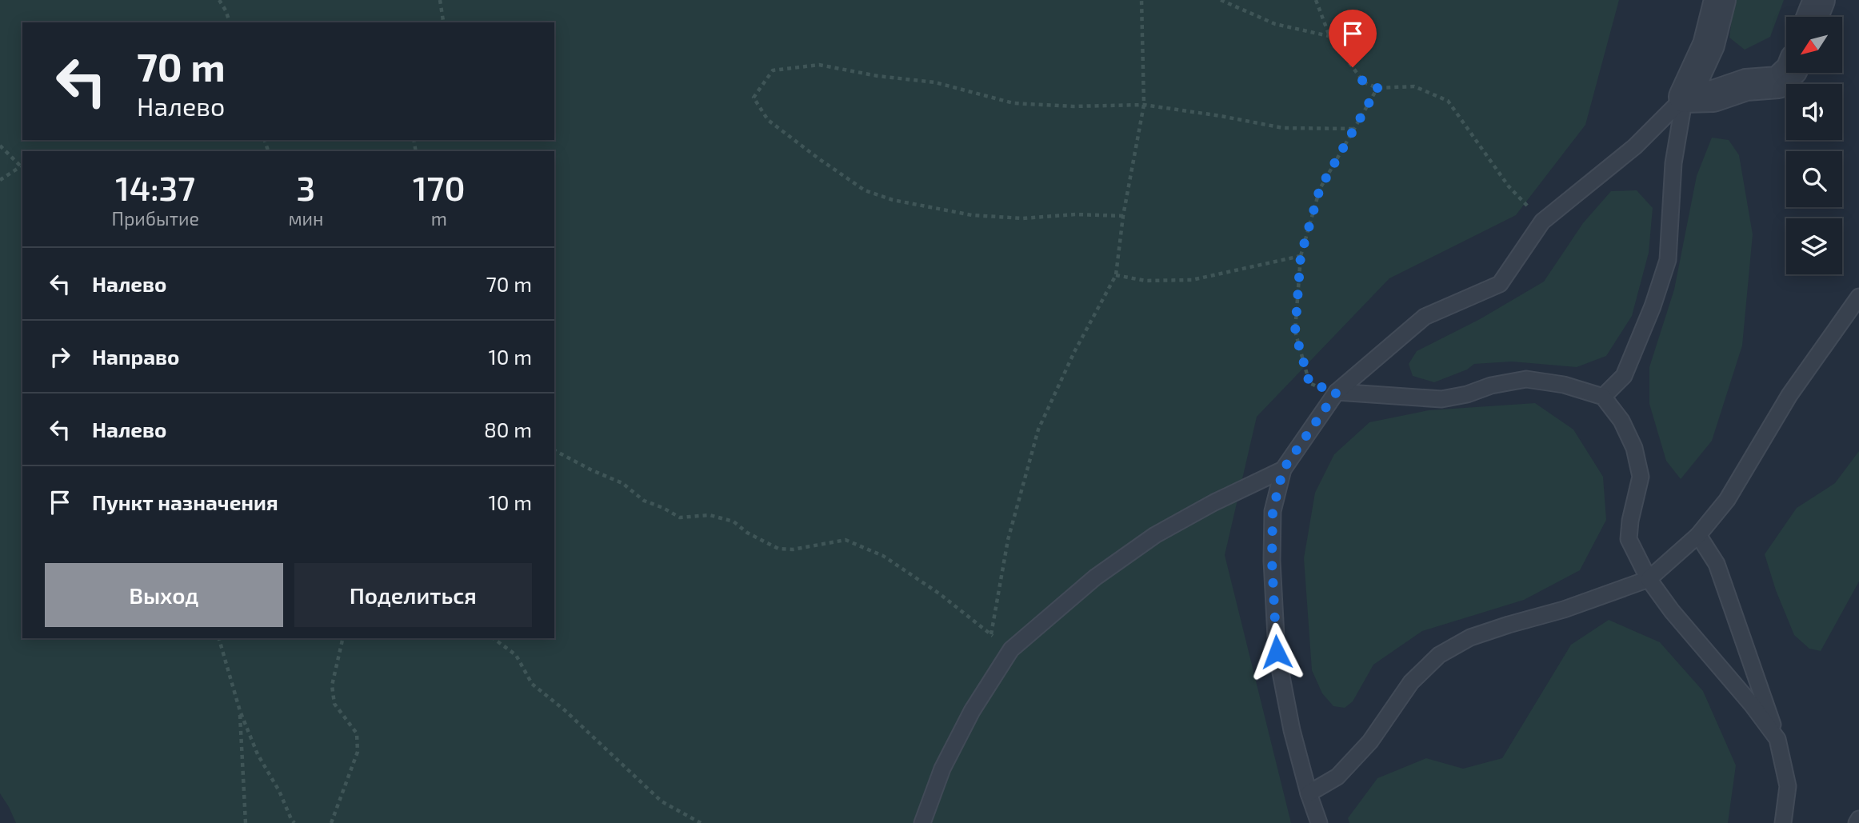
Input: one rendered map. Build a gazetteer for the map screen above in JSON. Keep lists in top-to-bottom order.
{
  "north": "bottom left",
  "page": {
    "turn": ["70 m", "Налево"],
    "eta": [
      "14:37",
      "Прибытие",
      "3",
      "мин",
      "170",
      "m"
    ],
    "list": [
      {
        "name": "Налево",
        "value": "70 m"
      },
      {
        "name": "Направо",
        "value": "10 m"
      },
      {
        "name": "Налево",
        "value": "80 m"
      },
      {
        "name": "Пункт назначения",
        "value": "10 m"
      }
    ],
    "buttons": ["Выход", "Поделиться"]
  }
}
